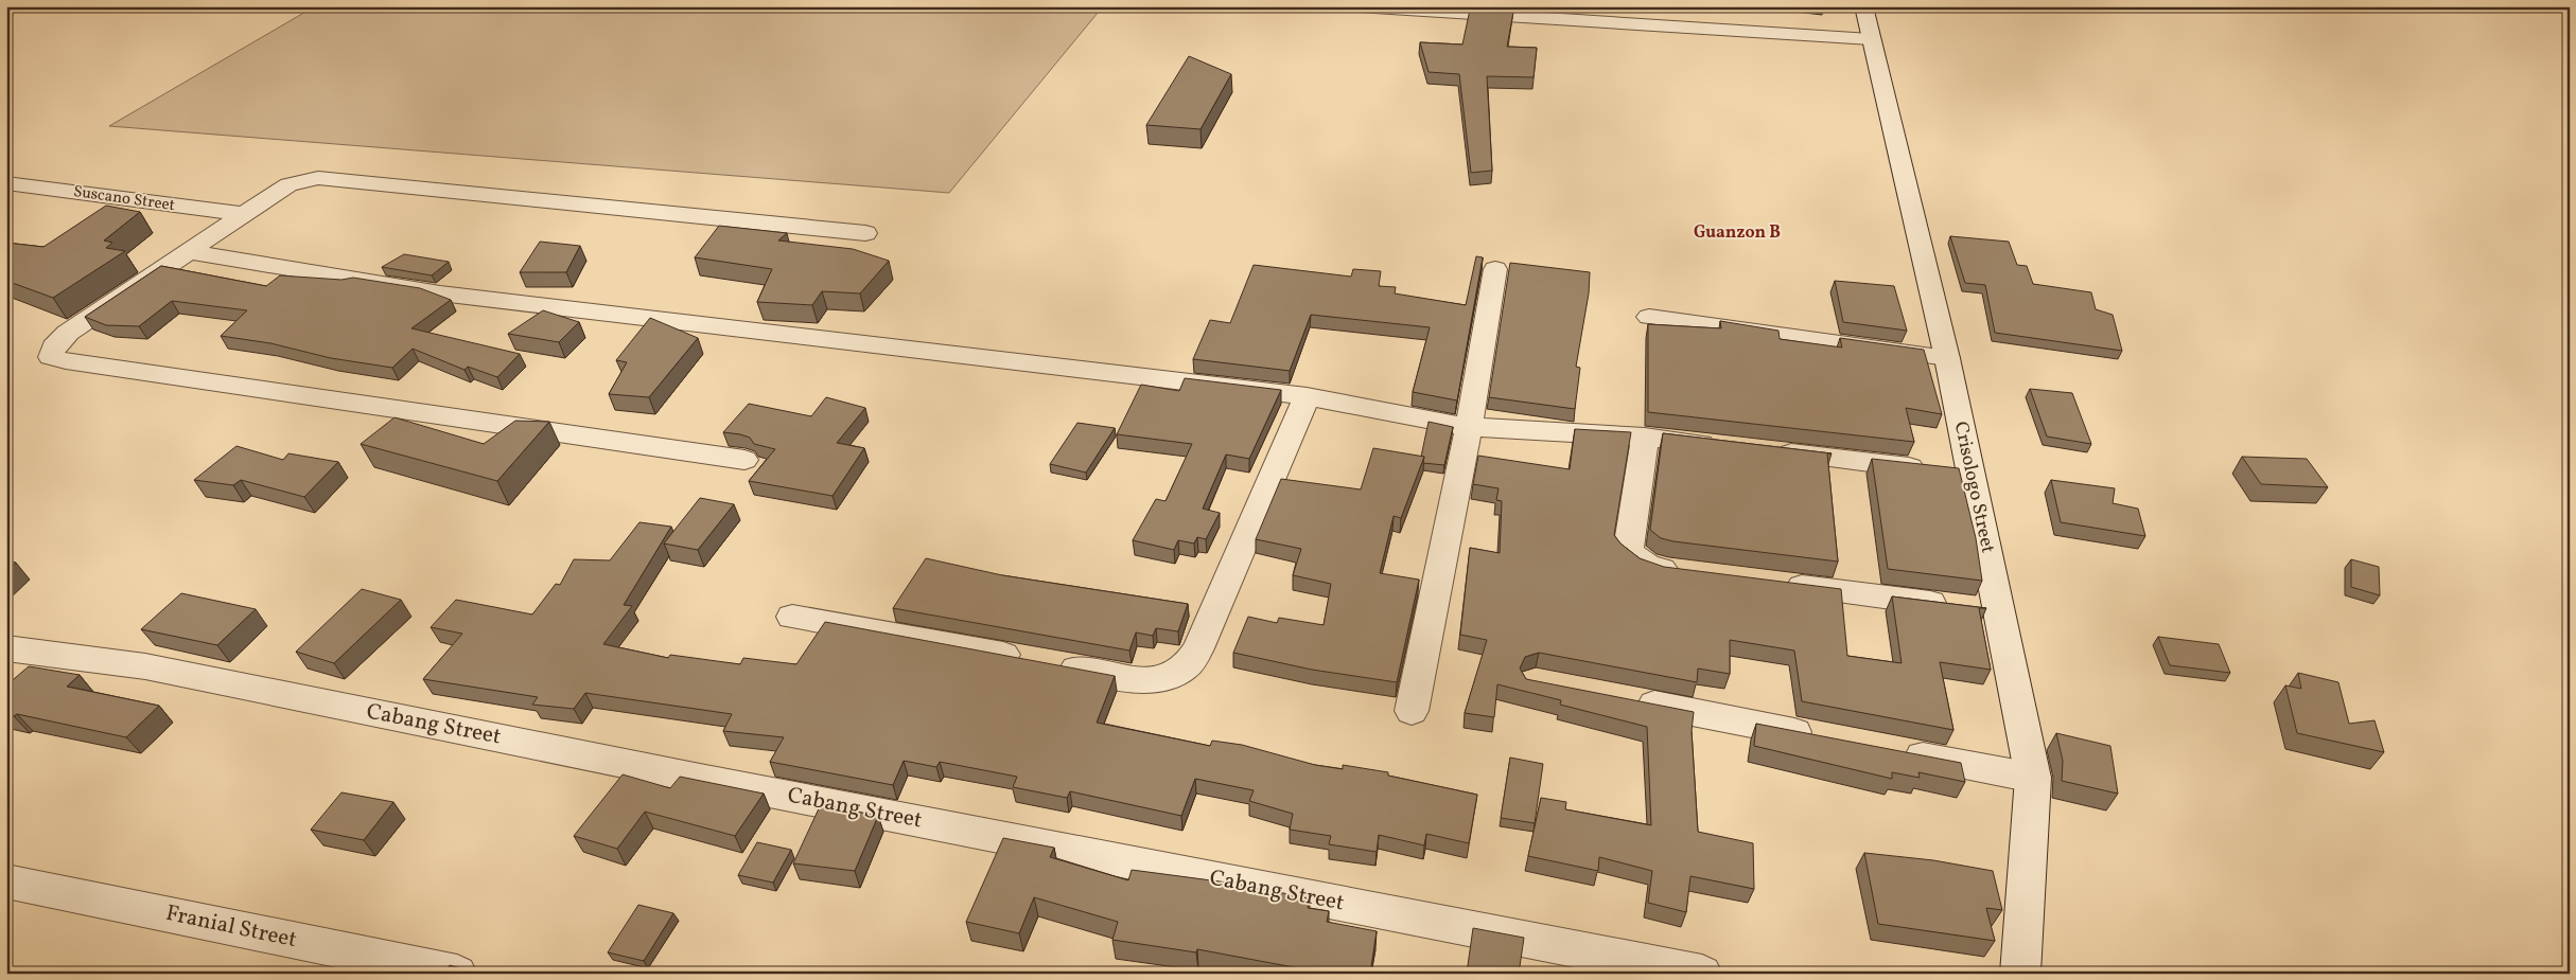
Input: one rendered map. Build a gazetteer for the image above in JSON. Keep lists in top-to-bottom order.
{
  "streets": {
    "street": [
      "Suscano Street",
      "Crisologo Street",
      "Cabang Street",
      "Franial Street"
    ]
  },
  "districts": ["Guanzon B"]
}
